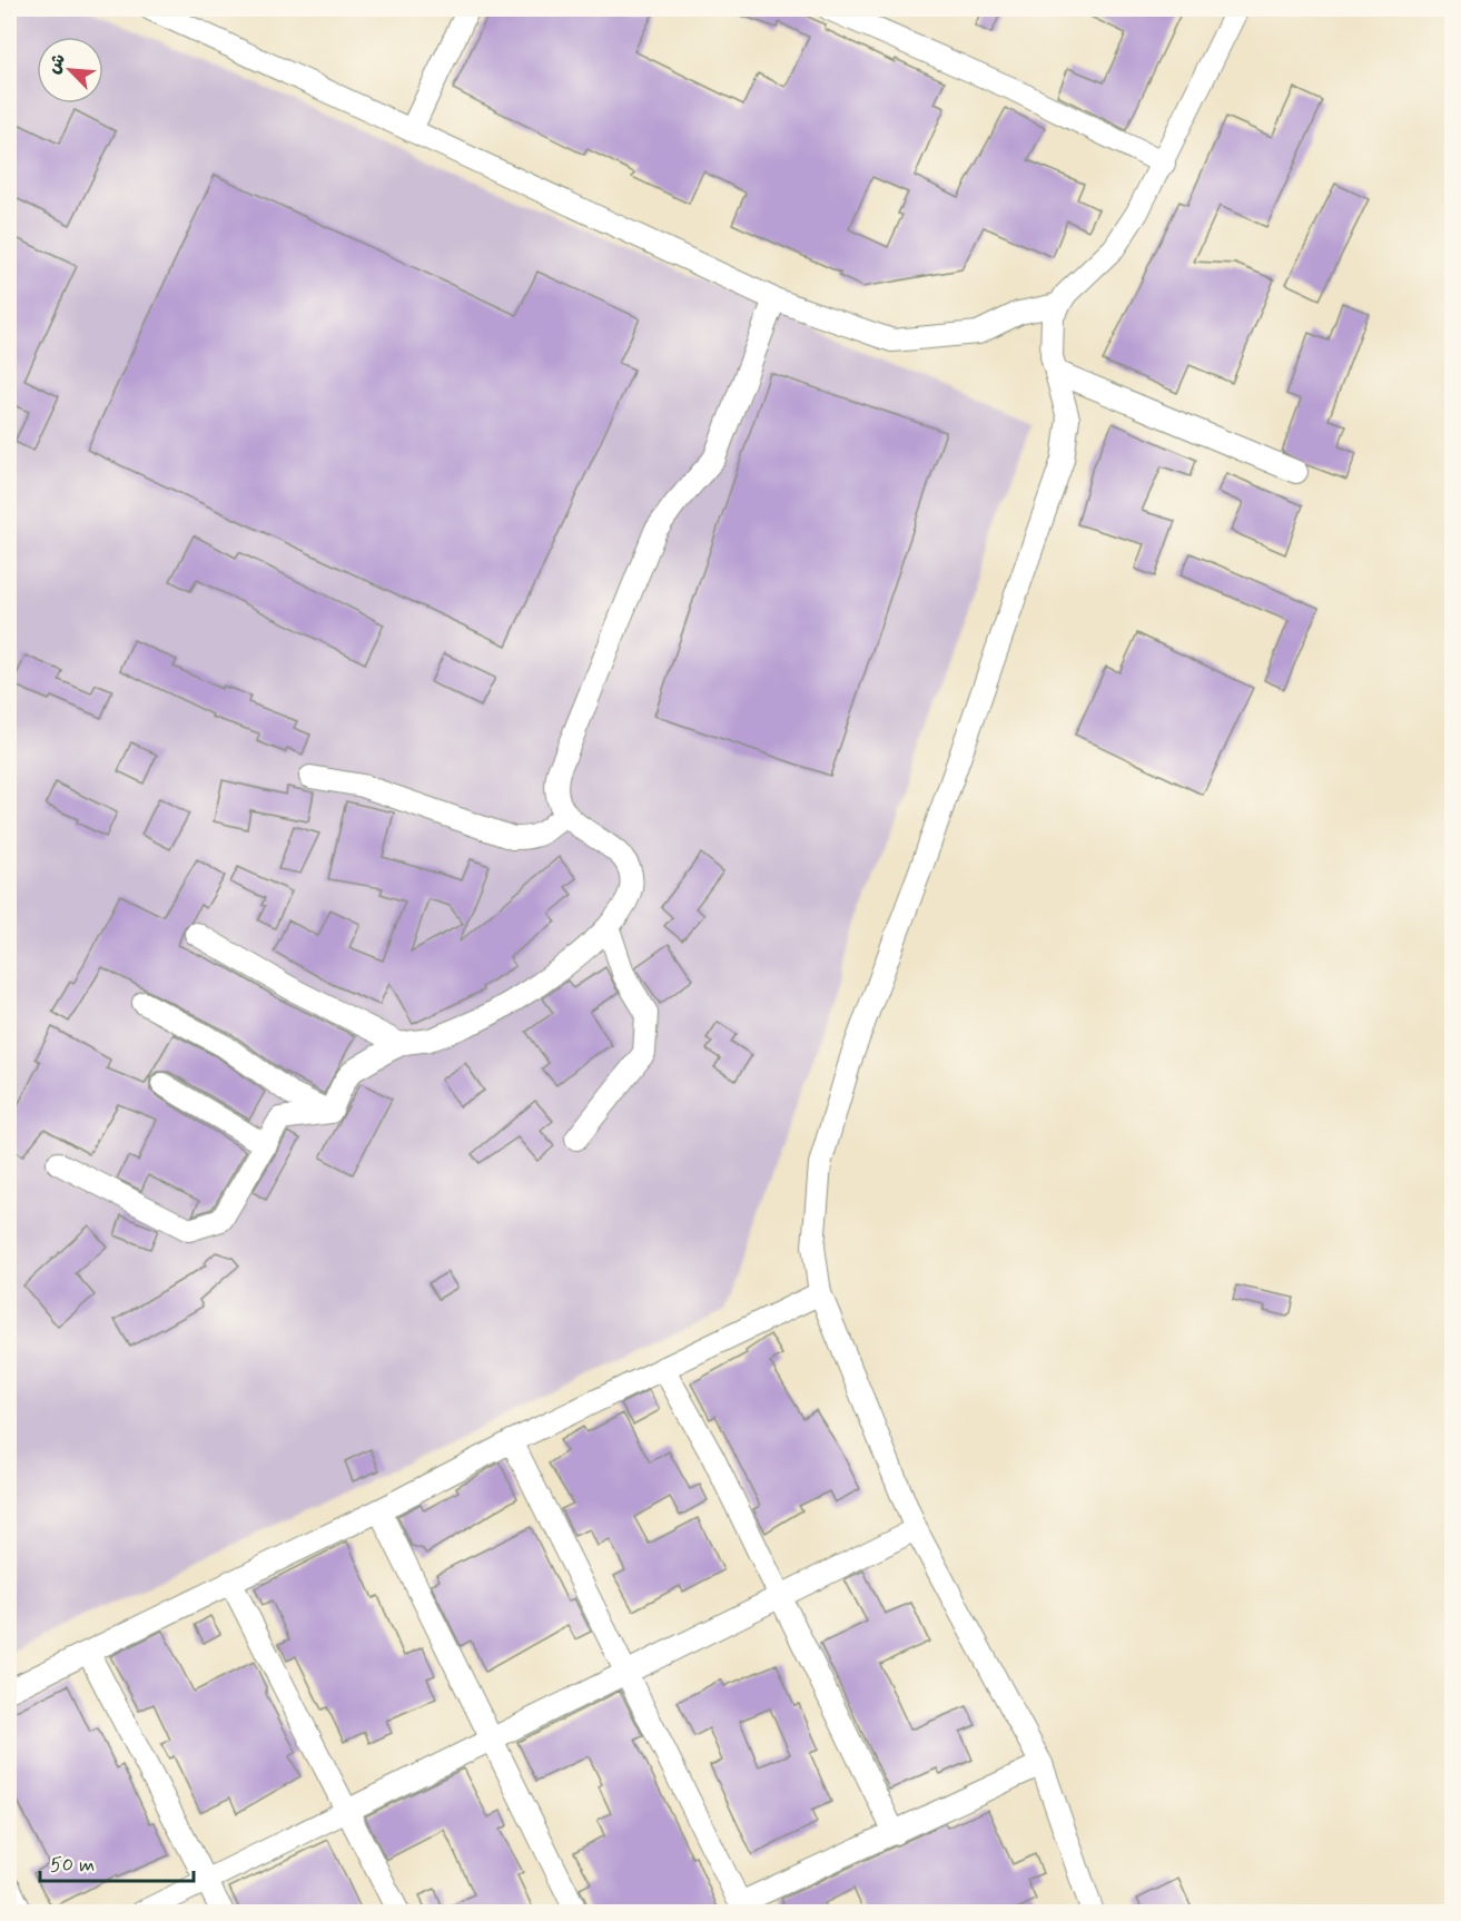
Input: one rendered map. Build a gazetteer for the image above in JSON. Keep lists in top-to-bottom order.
{
  "scale_bar": "50 m",
  "north": "top left"
}
